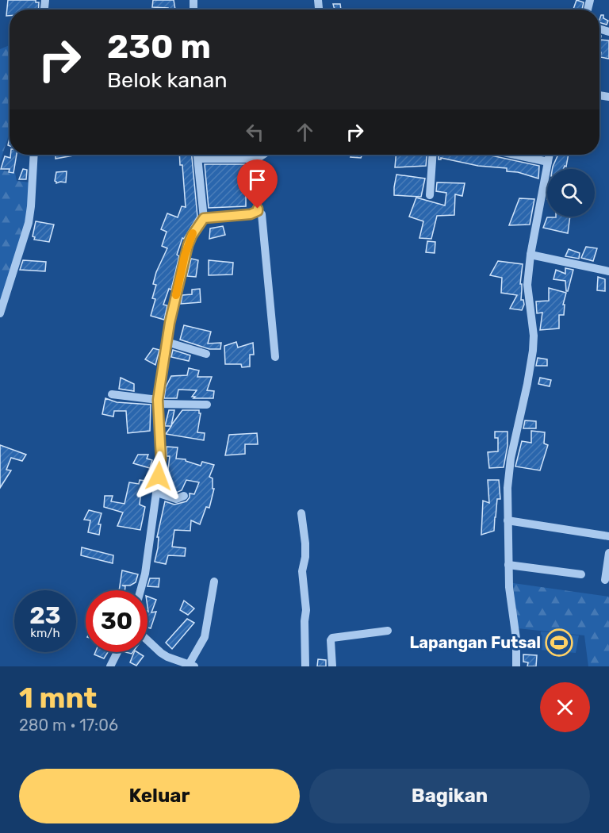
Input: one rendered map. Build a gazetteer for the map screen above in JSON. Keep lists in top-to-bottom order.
{
  "places": {
    "sports": ["Lapangan Futsal"]
  },
  "page": {
    "turn": ["230 m", "Belok kanan"],
    "speed": "23 km/h",
    "limit": "30",
    "heading": ["1 mnt", "280 m · 17:06"],
    "buttons": ["Keluar", "Bagikan"]
  }
}
